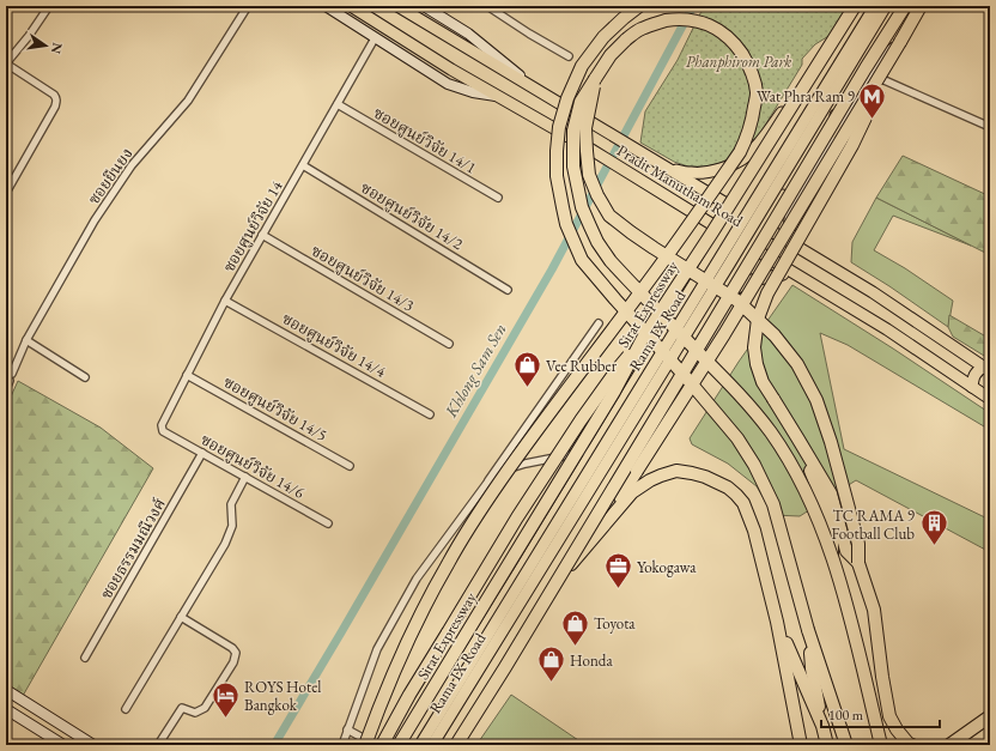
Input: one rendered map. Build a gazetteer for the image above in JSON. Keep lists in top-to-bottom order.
{
  "streets": {
    "highway": ["Sirat Expressway"],
    "main road": ["Pradit Manutham Road", "Rama IX Road"],
    "street": [
      "ซอยศูนย์วิจัย 14/1",
      "ซอยยืนยง",
      "ซอยศูนย์วิจัย 14/2",
      "ซอยศูนย์วิจัย 14",
      "ซอยศูนย์วิจัย 14/3",
      "ซอยศูนย์วิจัย 14/4",
      "ซอยศูนย์วิจัย 14/5",
      "ซอยศูนย์วิจัย 14/6",
      "ซอยธรรมมณีวงศ์"
    ]
  },
  "crossings": [
    ["ซอยศูนย์วิจัย 14/1", "ซอยศูนย์วิจัย 14"],
    ["Pradit Manutham Road", "Rama IX Road"],
    ["ซอยศูนย์วิจัย 14/2", "ซอยศูนย์วิจัย 14"],
    ["ซอยศูนย์วิจัย 14", "ซอยศูนย์วิจัย 14/3"],
    ["ซอยศูนย์วิจัย 14", "ซอยศูนย์วิจัย 14/4"],
    ["ซอยศูนย์วิจัย 14", "ซอยศูนย์วิจัย 14/5"],
    ["ซอยศูนย์วิจัย 14", "ซอยศูนย์วิจัย 14/6"],
    ["ซอยศูนย์วิจัย 14/6", "ซอยธรรมมณีวงศ์"]
  ],
  "water": ["Khlong Sam Sen"],
  "parks": ["Phanphirom Park"],
  "places": {
    "metro station": ["Wat Phra Ram 9"],
    "shop": ["Vee Rubber", "Toyota", "Honda"],
    "building": ["TC RAMA 9 Football Club"],
    "office": ["Yokogawa"],
    "hotel": ["ROYS Hotel Bangkok"]
  },
  "scale_bar": "100 m",
  "north": "right"
}
